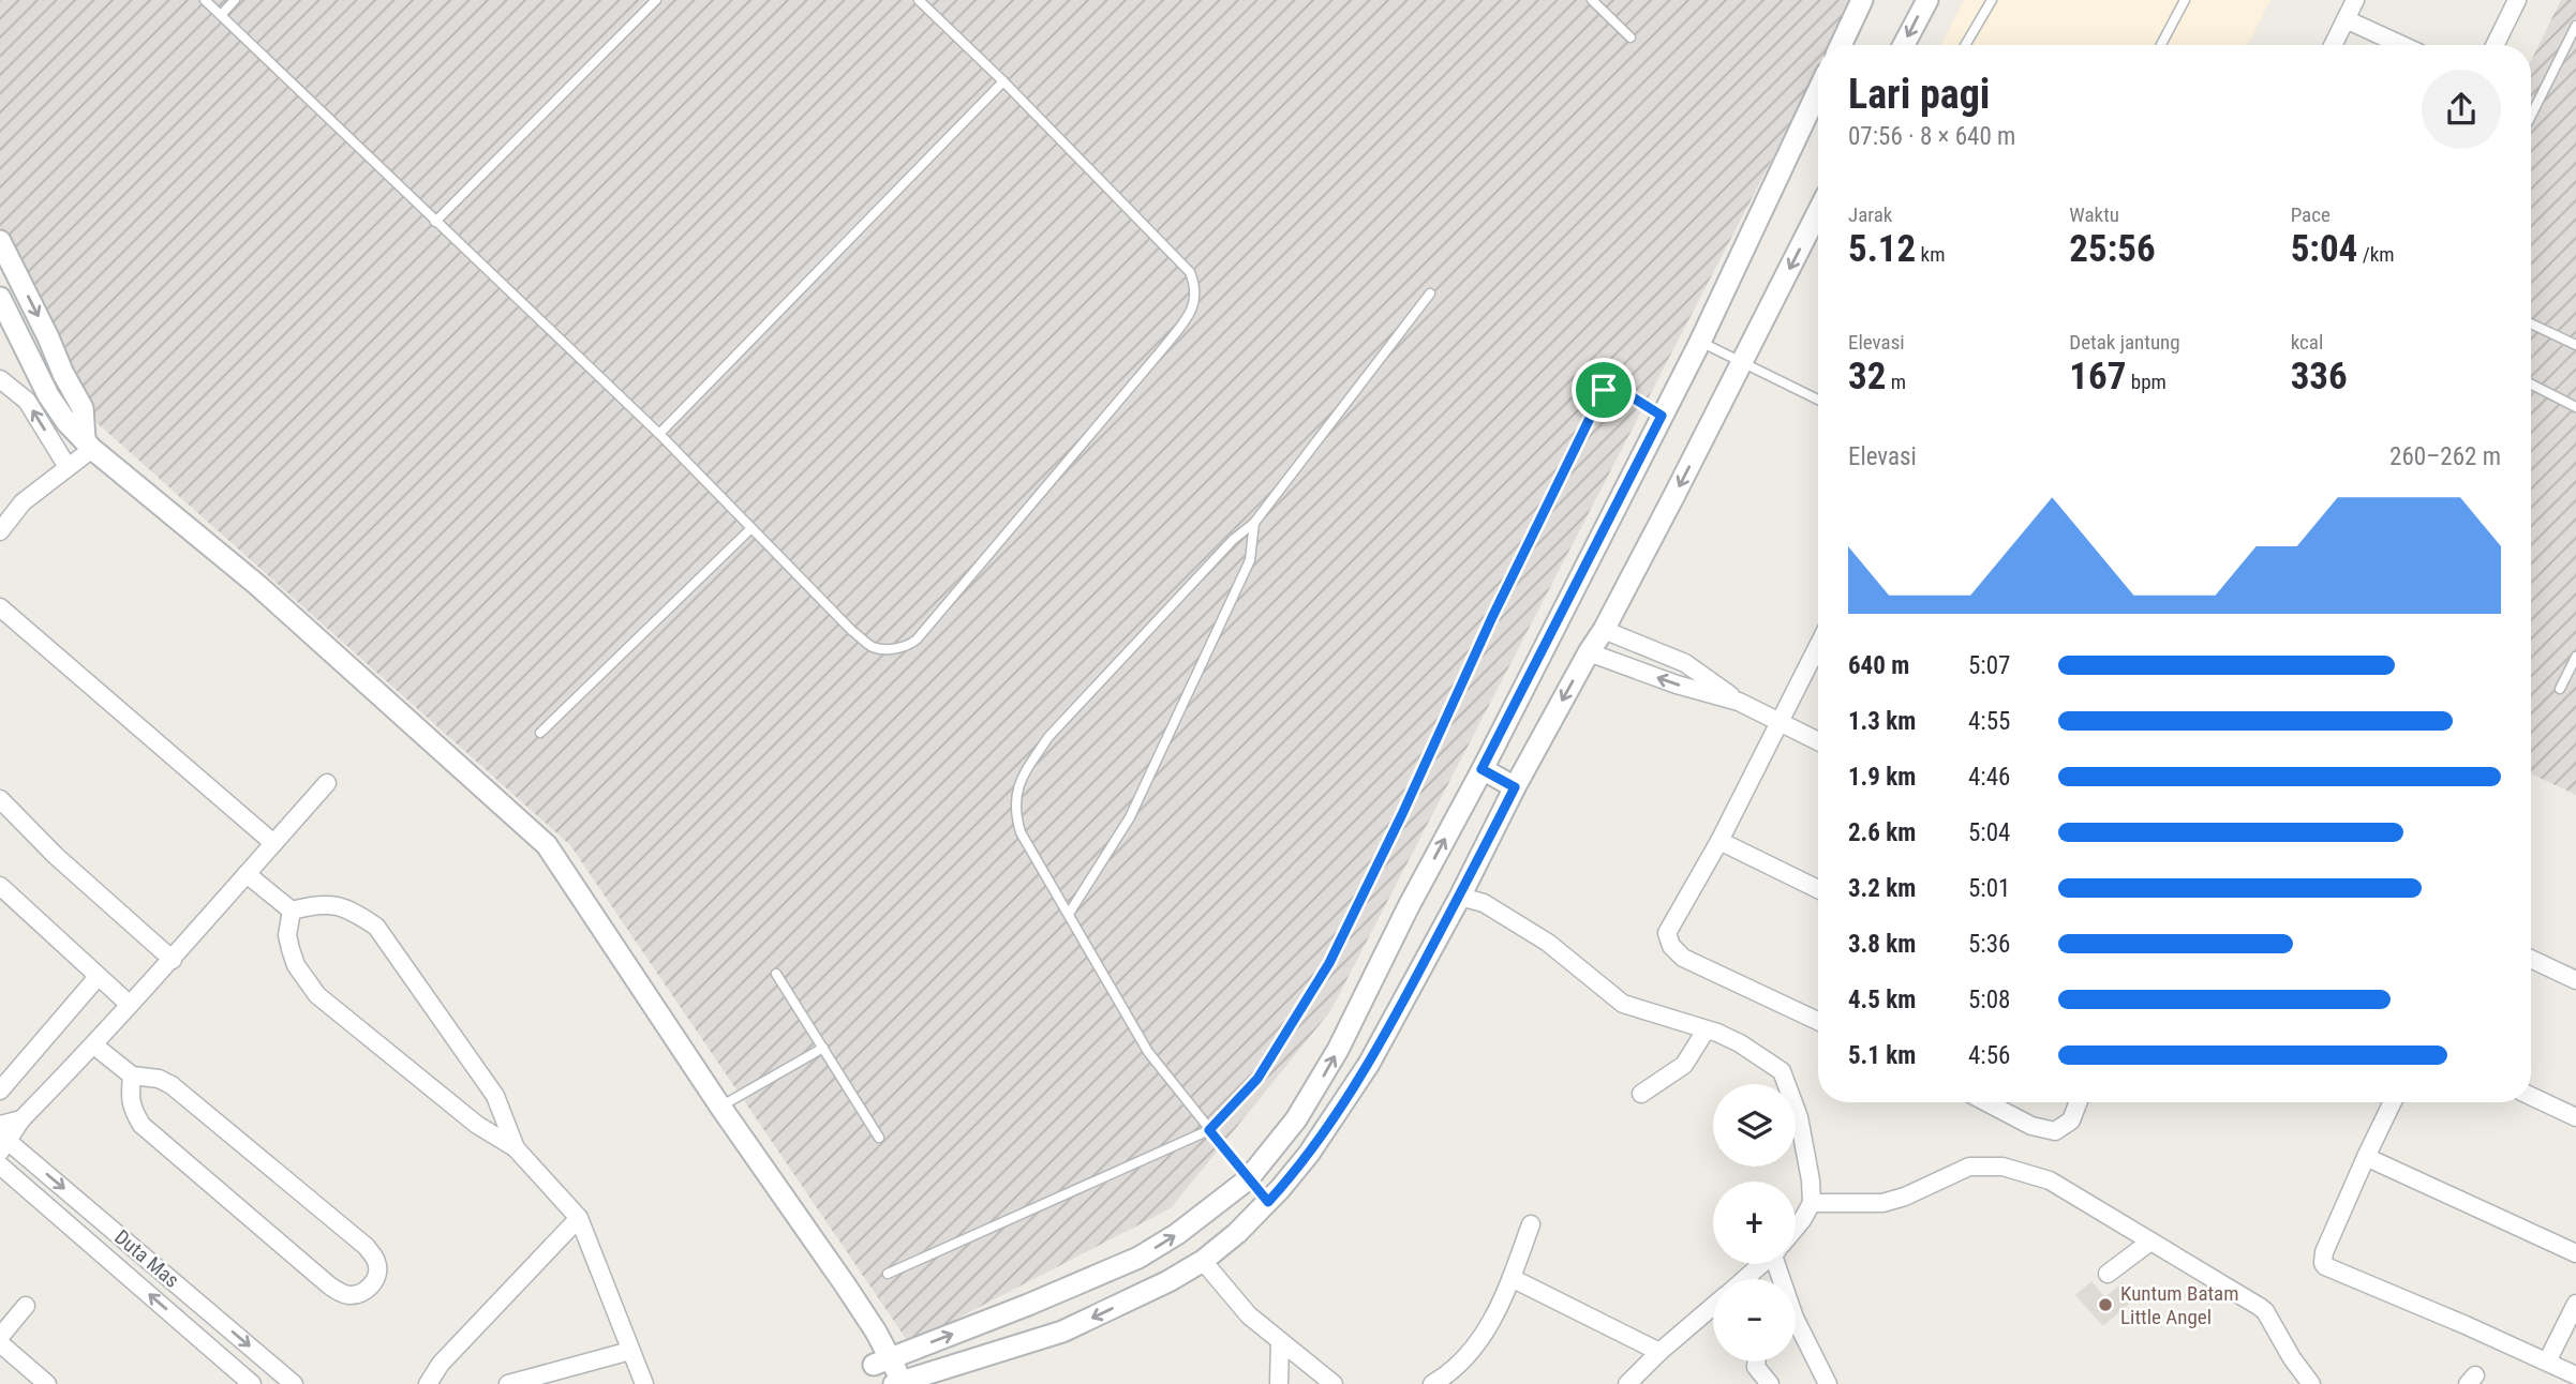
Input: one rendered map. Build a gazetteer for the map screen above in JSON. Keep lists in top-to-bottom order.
{
  "streets": {
    "street": ["Duta Mas"]
  },
  "places": ["Kuntum Batam Little Angel"],
  "page": {
    "heading": ["Lari pagi", "07:56 · 8 × 640 m"],
    "stats": [
      ["Jarak", "5.12 km"],
      ["Waktu", "25:56"],
      ["Pace", "5:04 /km"],
      ["Elevasi", "32 m"],
      ["Detak jantung", "167 bpm"],
      ["kcal", "336"]
    ],
    "chart": ["Elevasi", "260–262 m"],
    "list": [
      {
        "name": "640 m",
        "note": "5:07"
      },
      {
        "name": "1.3 km",
        "note": "4:55"
      },
      {
        "name": "1.9 km",
        "note": "4:46"
      },
      {
        "name": "2.6 km",
        "note": "5:04"
      },
      {
        "name": "3.2 km",
        "note": "5:01"
      },
      {
        "name": "3.8 km",
        "note": "5:36"
      },
      {
        "name": "4.5 km",
        "note": "5:08"
      },
      {
        "name": "5.1 km",
        "note": "4:56"
      }
    ],
    "map_buttons": ["+", "−"]
  }
}
